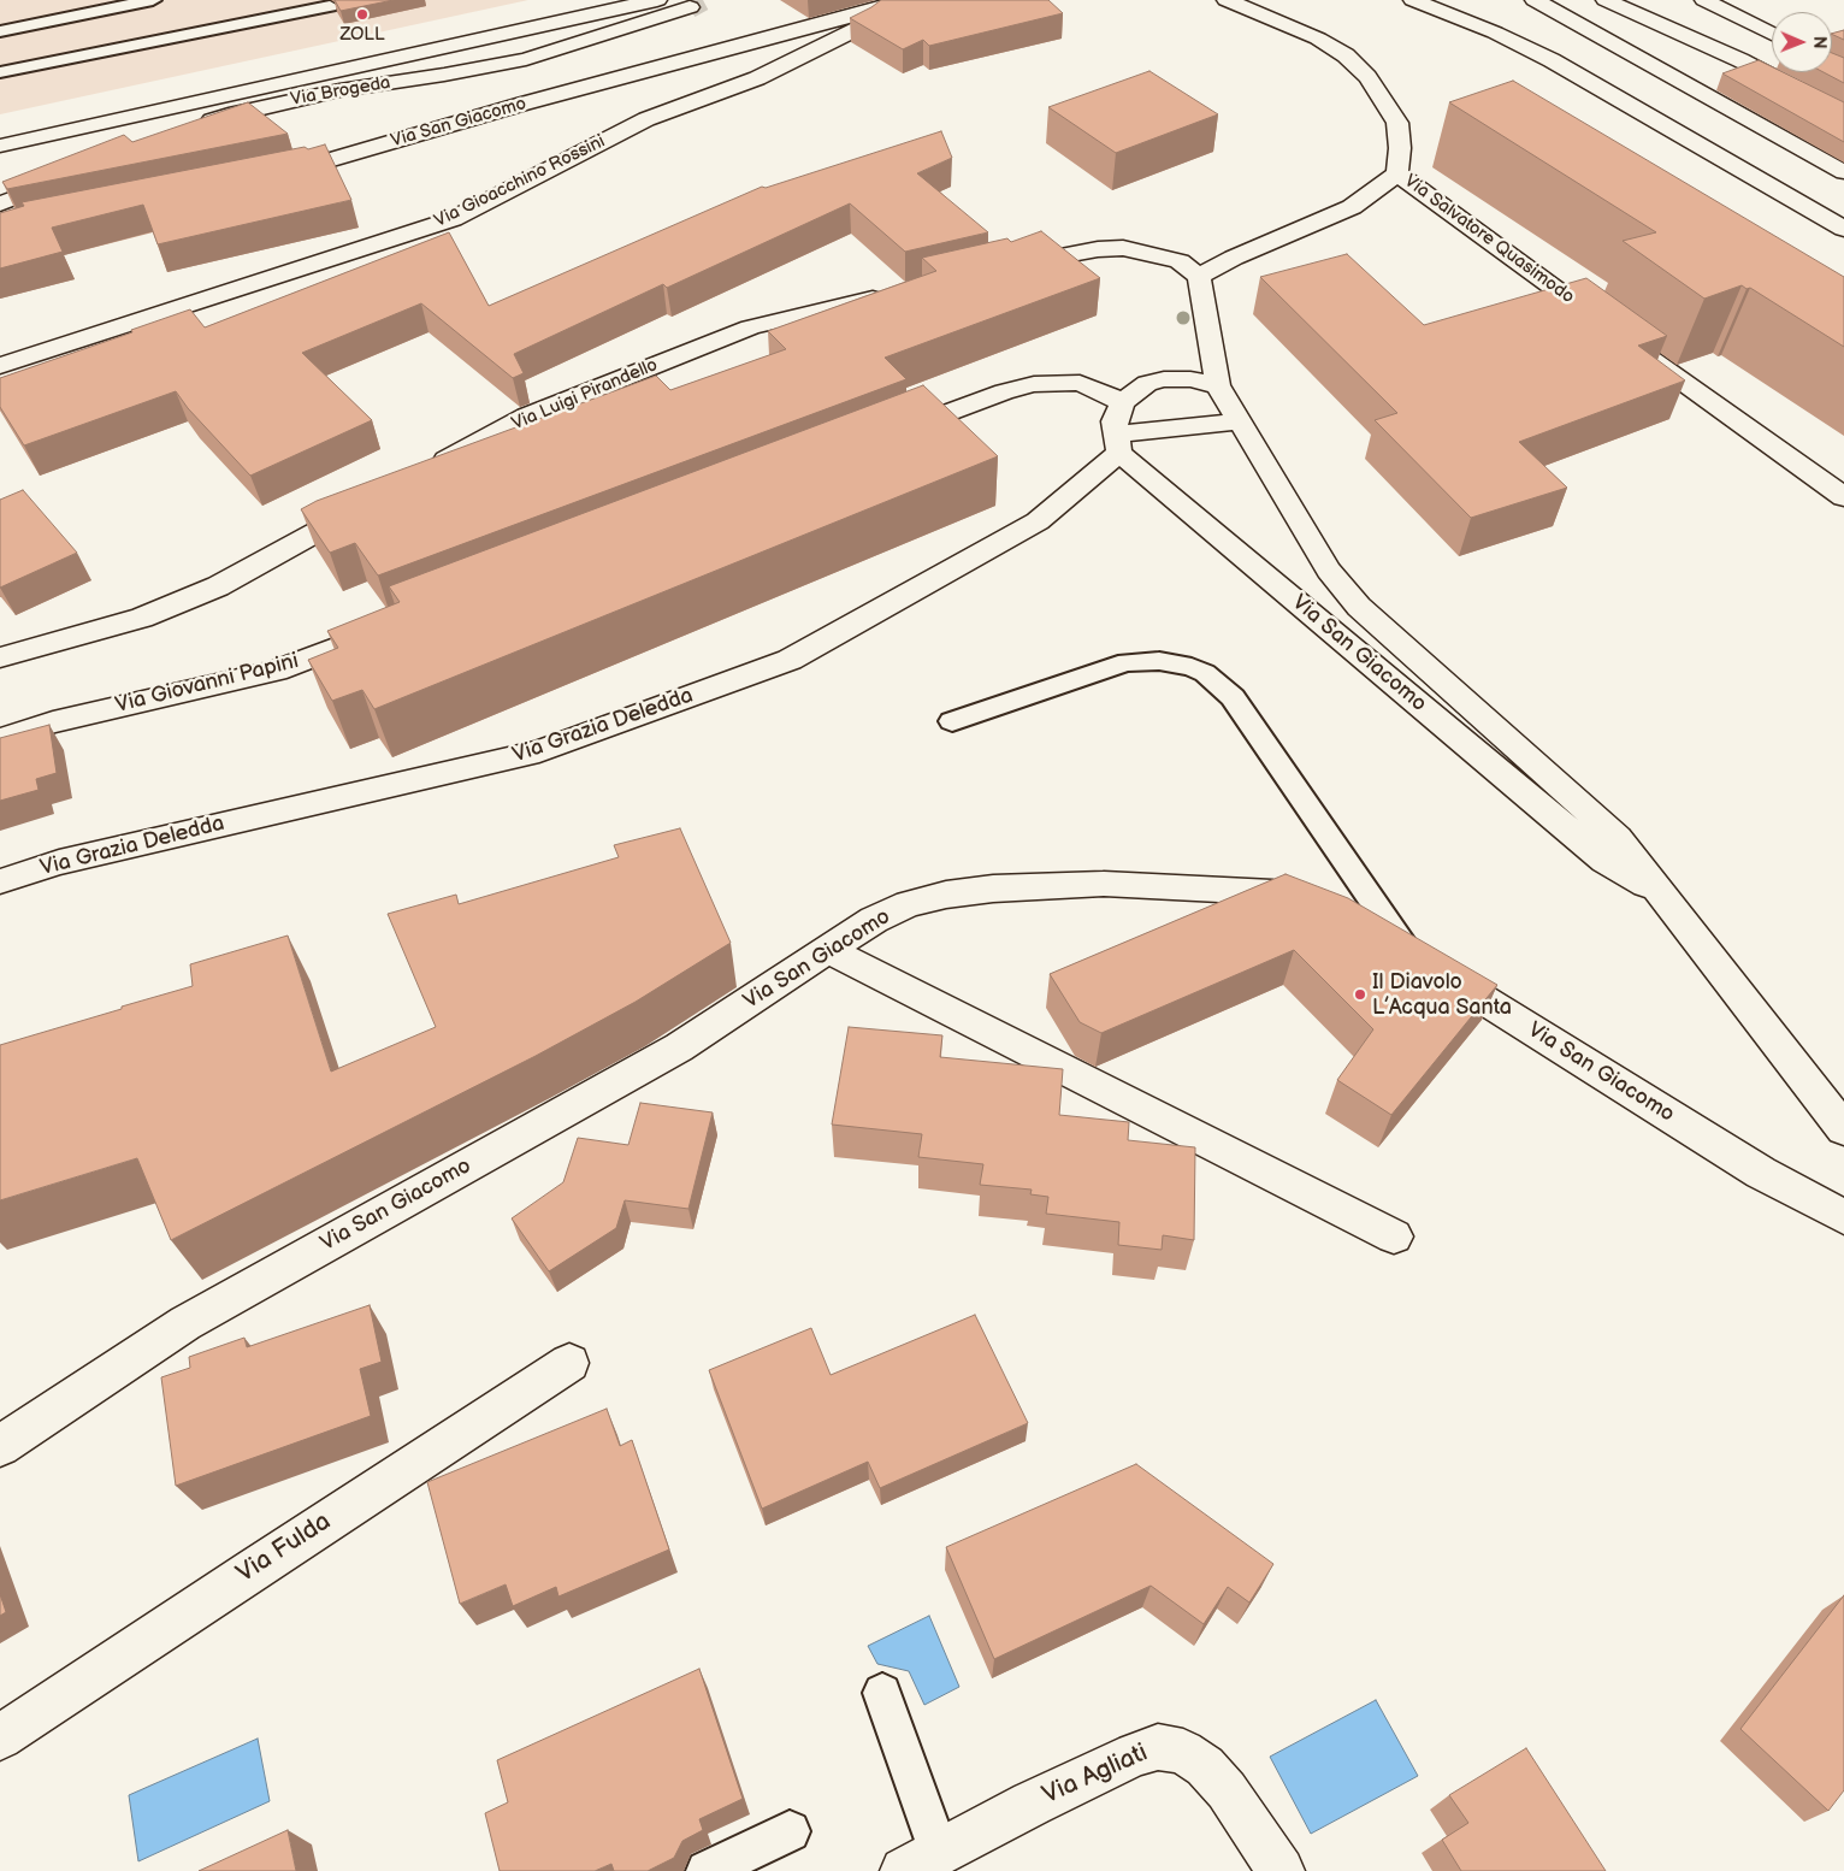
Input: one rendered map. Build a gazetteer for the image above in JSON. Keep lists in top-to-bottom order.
{
  "streets": {
    "main road": [
      "Via Brogeda",
      "Via San Giacomo",
      "Via Gioacchino Rossini",
      "Via Salvatore Quasimodo",
      "Via Luigi Pirandello",
      "Via Giovanni Papini",
      "Via Grazia Deledda",
      "Via Fulda",
      "Via Agliati"
    ]
  },
  "crossings": [
    ["Via San Giacomo", "Via Gioacchino Rossini"],
    ["Via San Giacomo", "Via Grazia Deledda"]
  ],
  "places": ["ZOLL", "Il Diavolo L’Acqua Santa"],
  "north": "right"
}
